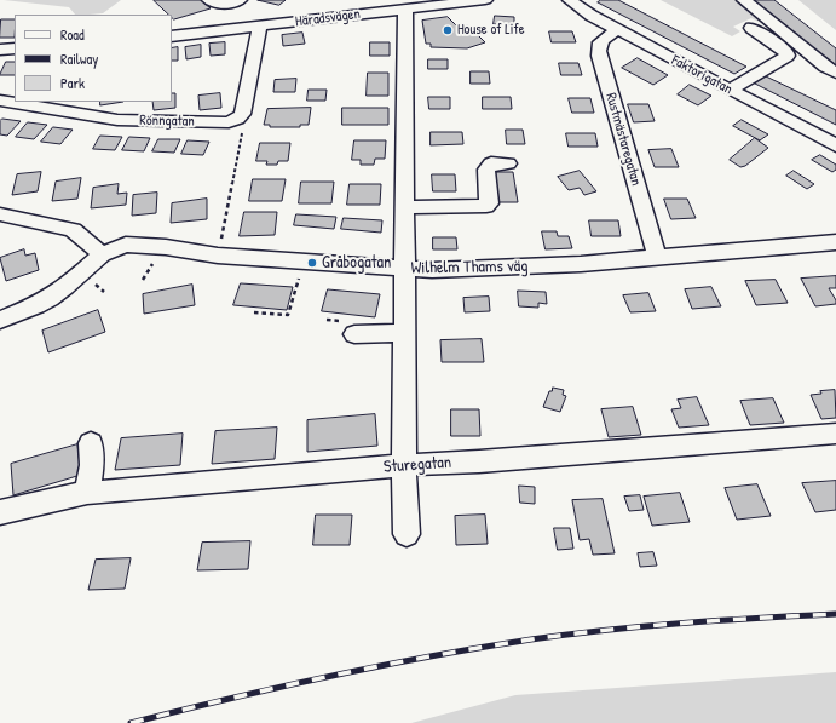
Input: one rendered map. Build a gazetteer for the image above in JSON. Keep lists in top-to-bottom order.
{
  "streets": {
    "street": [
      "Häradsvägen",
      "Faktorigatan",
      "Rönngatan",
      "Rustmästaregatan",
      "Wilhelm Thams väg",
      "Sturegatan"
    ]
  },
  "crossings": [
    ["Faktorigatan", "Rustmästaregatan"],
    ["Rustmästaregatan", "Wilhelm Thams väg"]
  ],
  "places": ["House of Life", "Gråbogatan"],
  "legend": ["Road", "Railway", "Park"]
}
